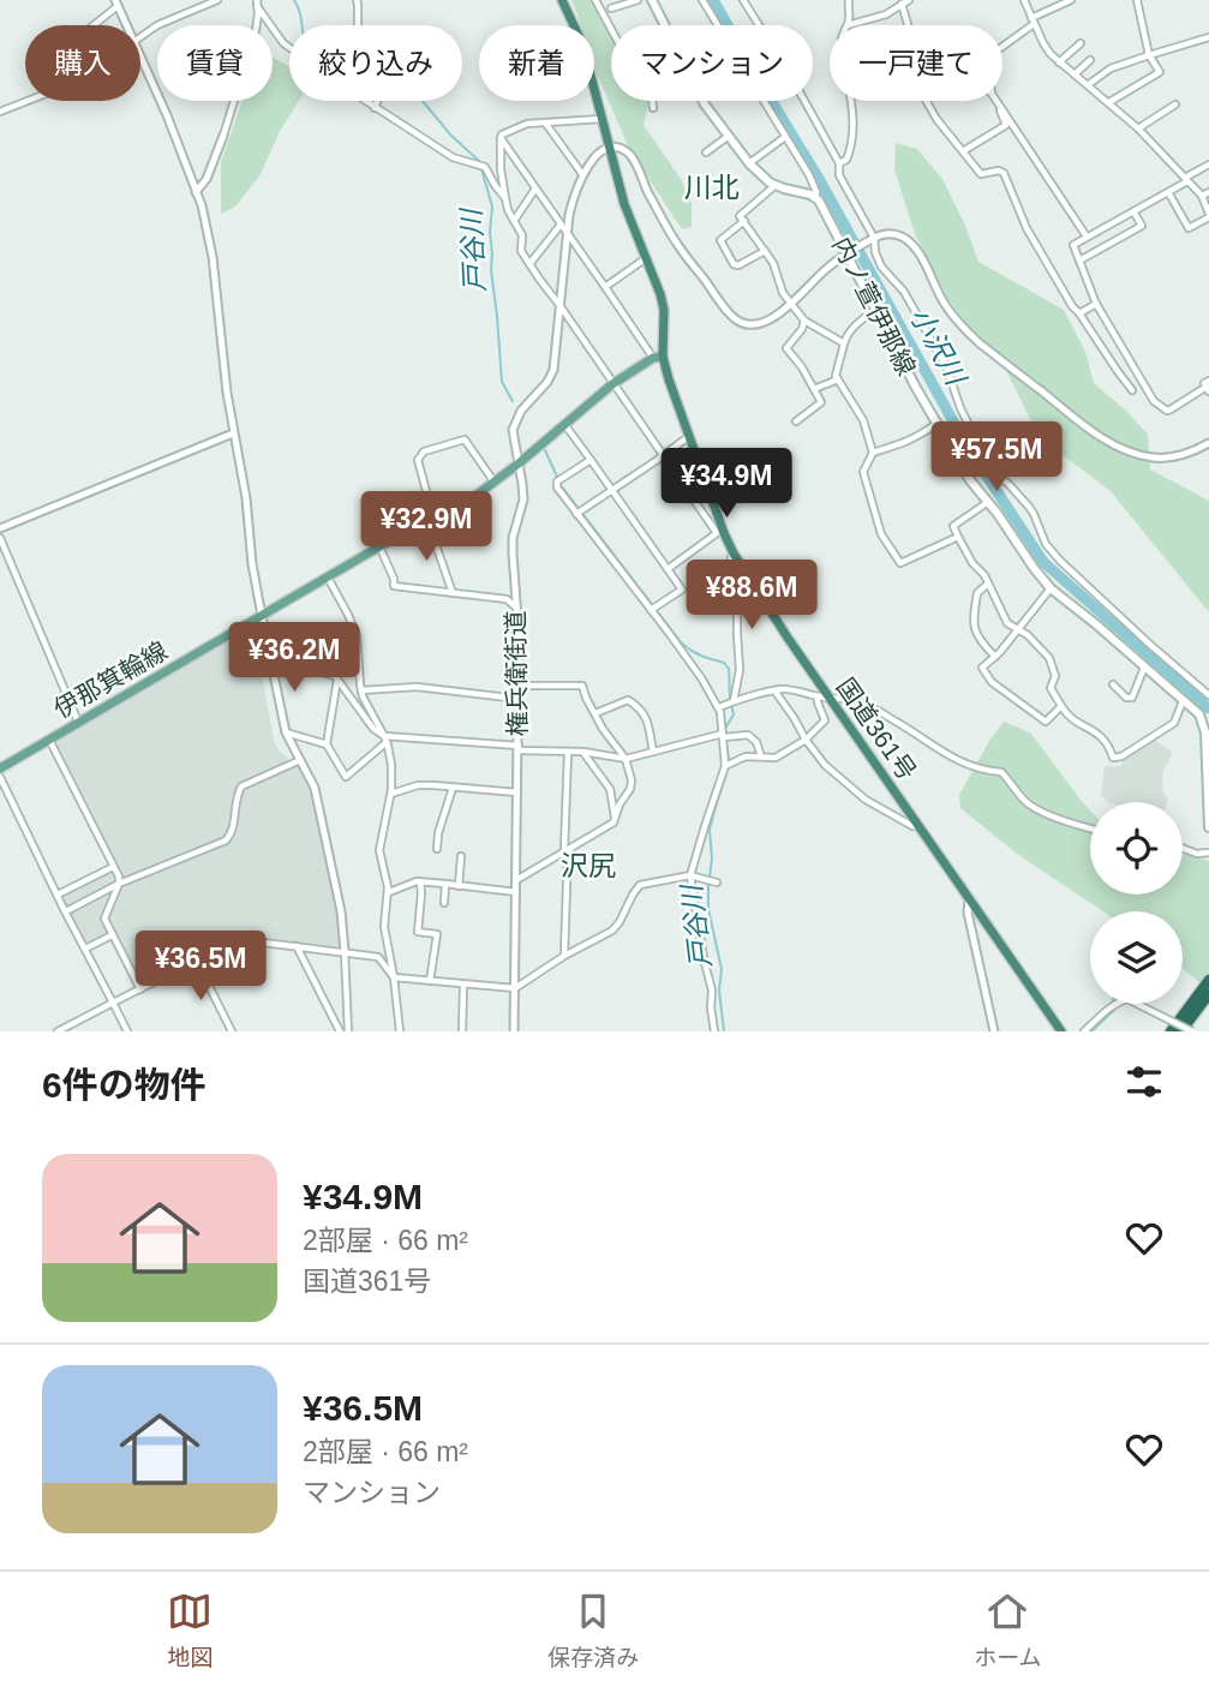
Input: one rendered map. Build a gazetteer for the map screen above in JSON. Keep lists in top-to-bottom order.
{
  "streets": {
    "highway": ["国道361号"],
    "main road": ["内ノ萱伊那線", "伊那箕輪線"],
    "street": ["権兵衛街道"]
  },
  "crossings": [
    ["権兵衛街道", "伊那箕輪線"],
    ["権兵衛街道", "国道361号"],
    ["伊那箕輪線", "国道361号"]
  ],
  "districts": ["川北", "沢尻"],
  "water": ["戸谷川", "小沢川"],
  "page": {
    "chip": [
      "購入",
      "賃貸",
      "絞り込み",
      "新着",
      "マンション",
      "一戸建て"
    ],
    "price": [
      "¥57.5M",
      "¥34.9M",
      "¥32.9M",
      "¥88.6M",
      "¥36.2M",
      "¥36.5M"
    ],
    "heading": "6件の物件",
    "list": [
      {
        "name": "¥34.9M",
        "note": "2部屋 · 66 m² · 国道361号"
      },
      {
        "name": "¥36.5M",
        "note": "2部屋 · 66 m² · マンション"
      }
    ],
    "tabs": ["地図", "保存済み", "ホーム"]
  }
}
